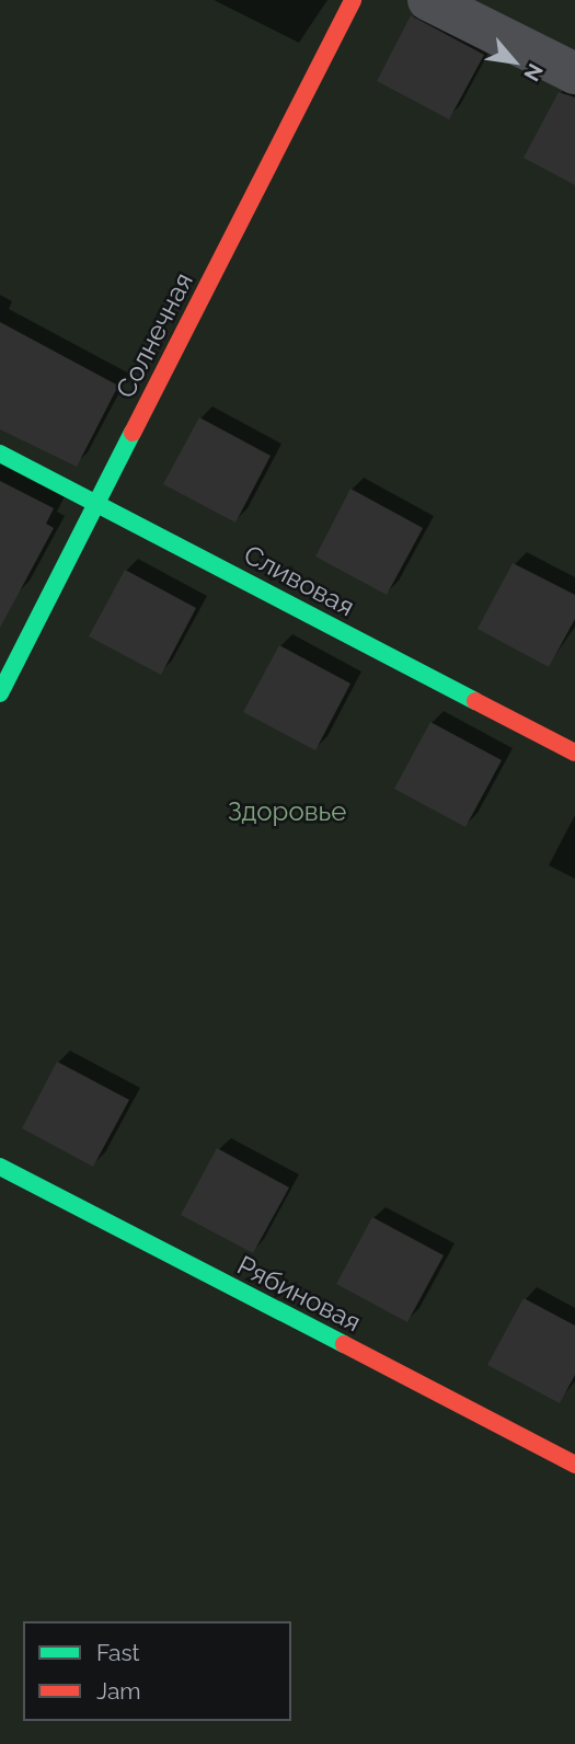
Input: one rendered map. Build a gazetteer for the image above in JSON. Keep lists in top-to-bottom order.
{
  "streets": {
    "street": ["Солнечная", "Сливовая", "Рябиновая"]
  },
  "crossings": [
    ["Солнечная", "Сливовая"]
  ],
  "parks": ["Здоровье"],
  "legend": ["Fast", "Jam"],
  "north": "bottom right"
}
